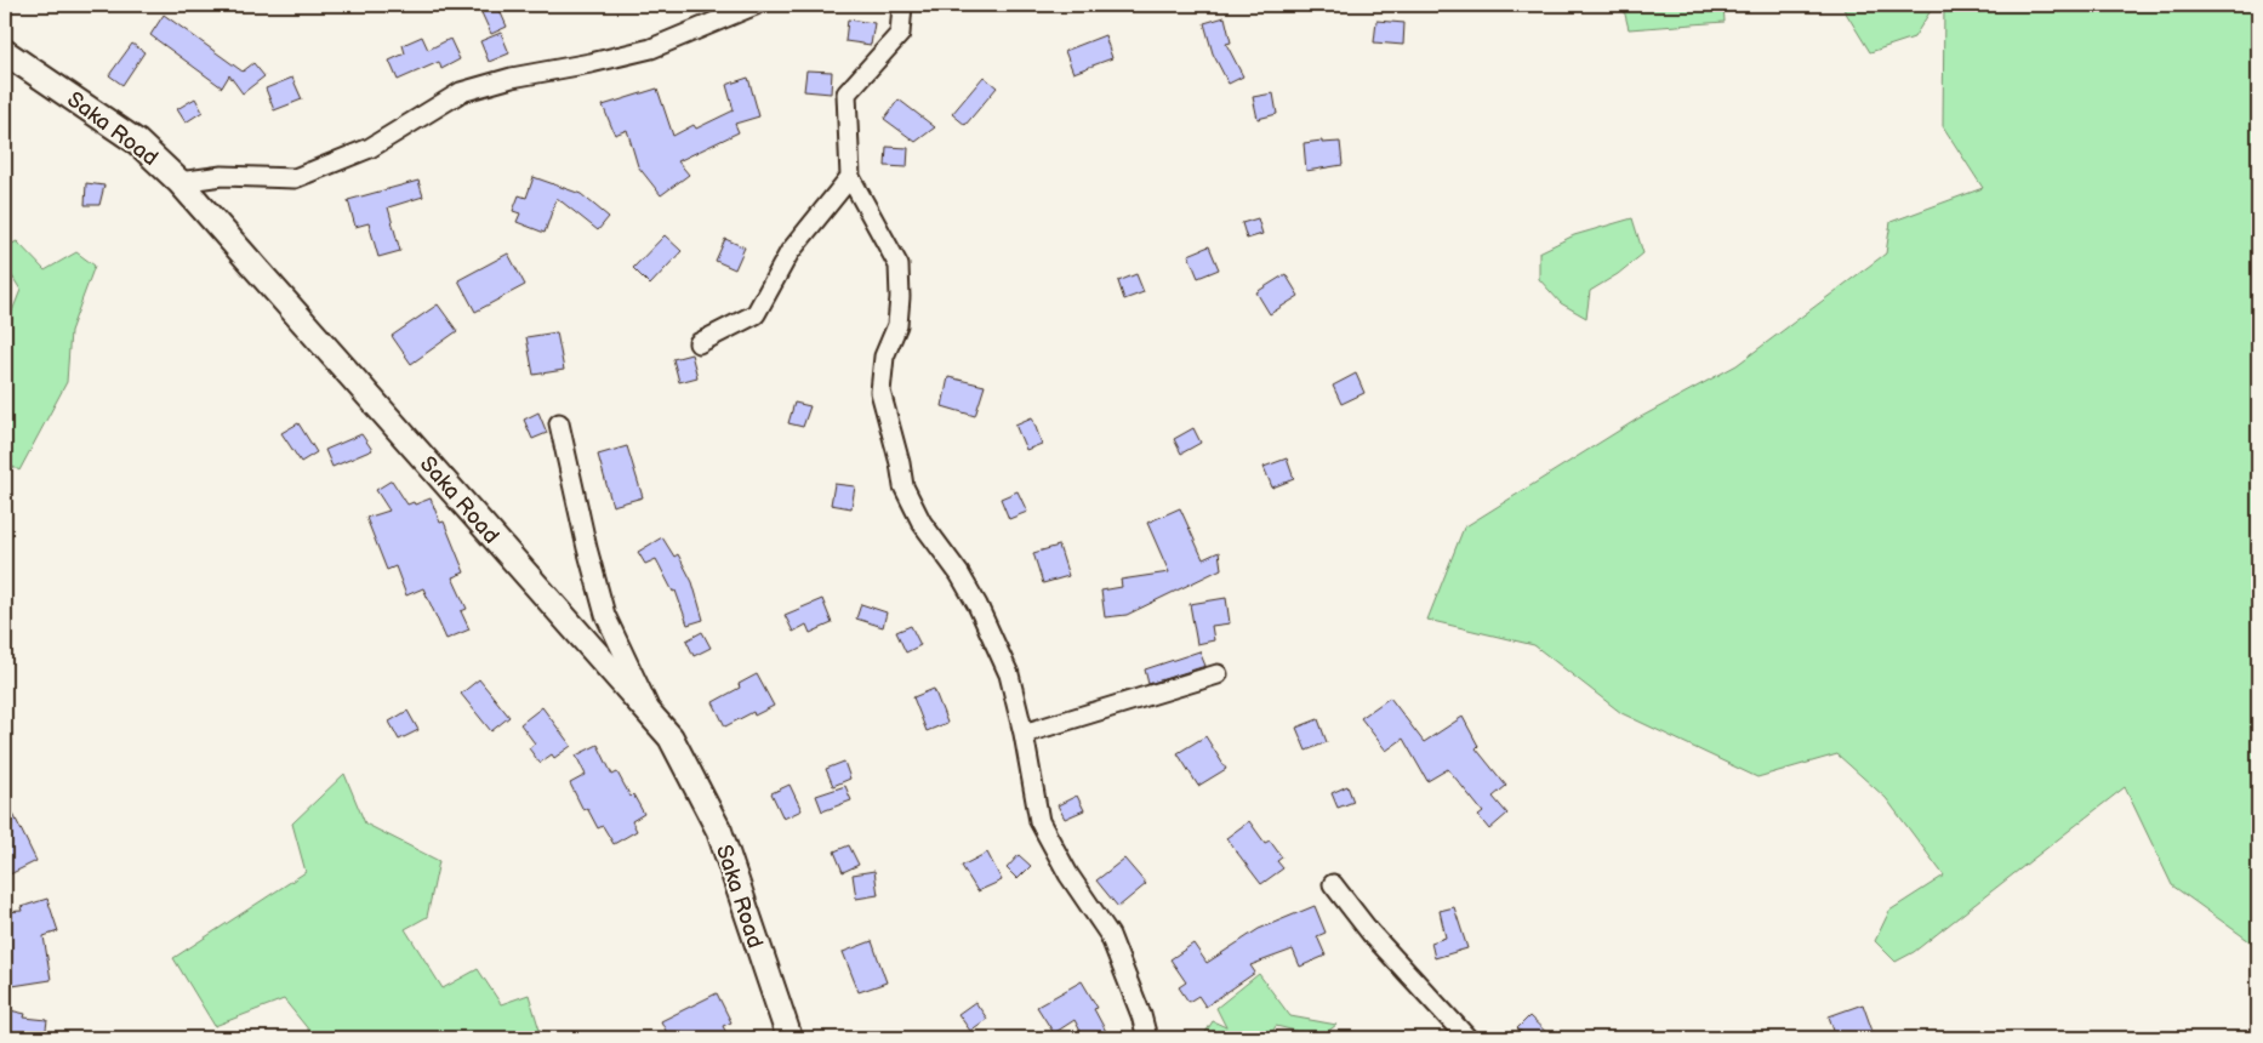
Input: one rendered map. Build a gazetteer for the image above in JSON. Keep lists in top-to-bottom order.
{
  "streets": {
    "main road": ["Saka Road"]
  }
}
